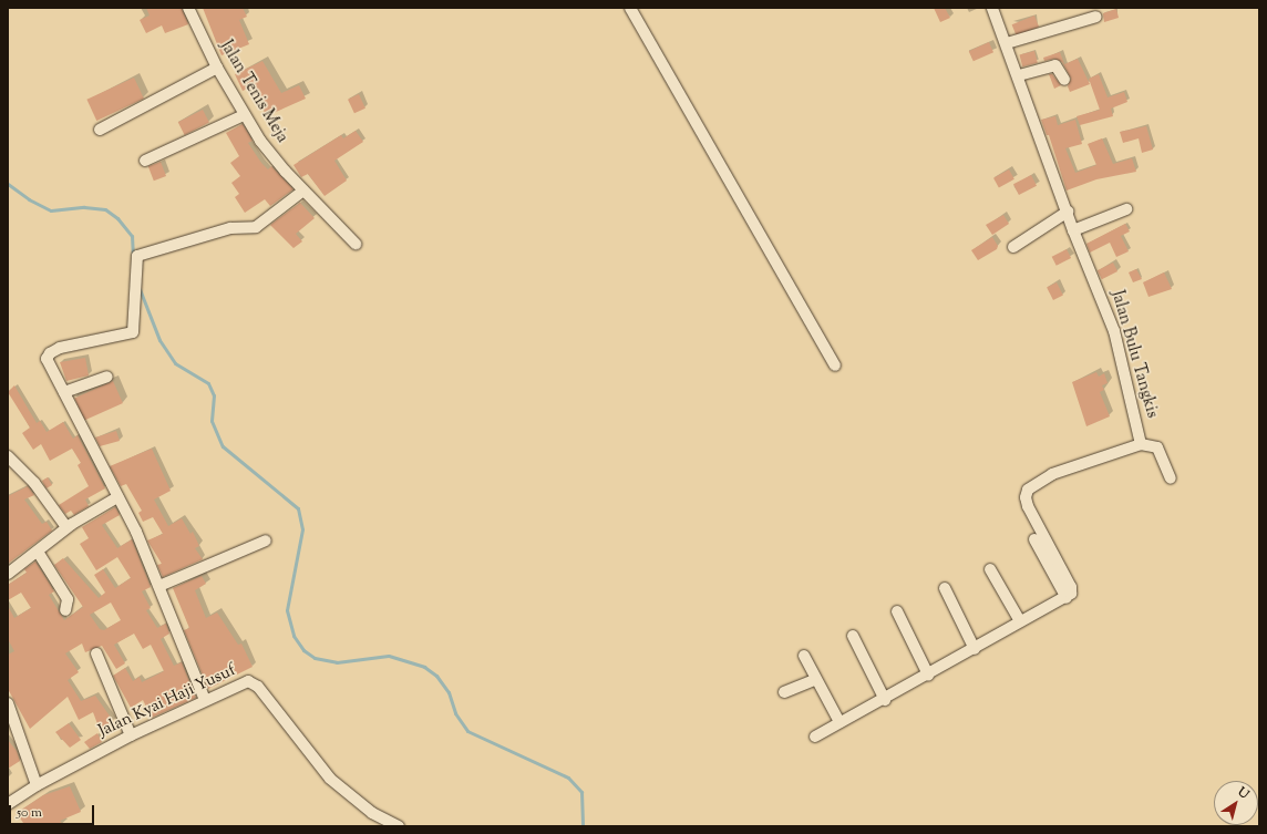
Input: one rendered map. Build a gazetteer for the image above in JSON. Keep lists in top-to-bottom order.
{
  "streets": {
    "street": ["Jalan Tenis Meja", "Jalan Bulu Tangkis", "Jalan Kyai Haji Yusuf"]
  },
  "scale_bar": "50 m",
  "north": "top right"
}
